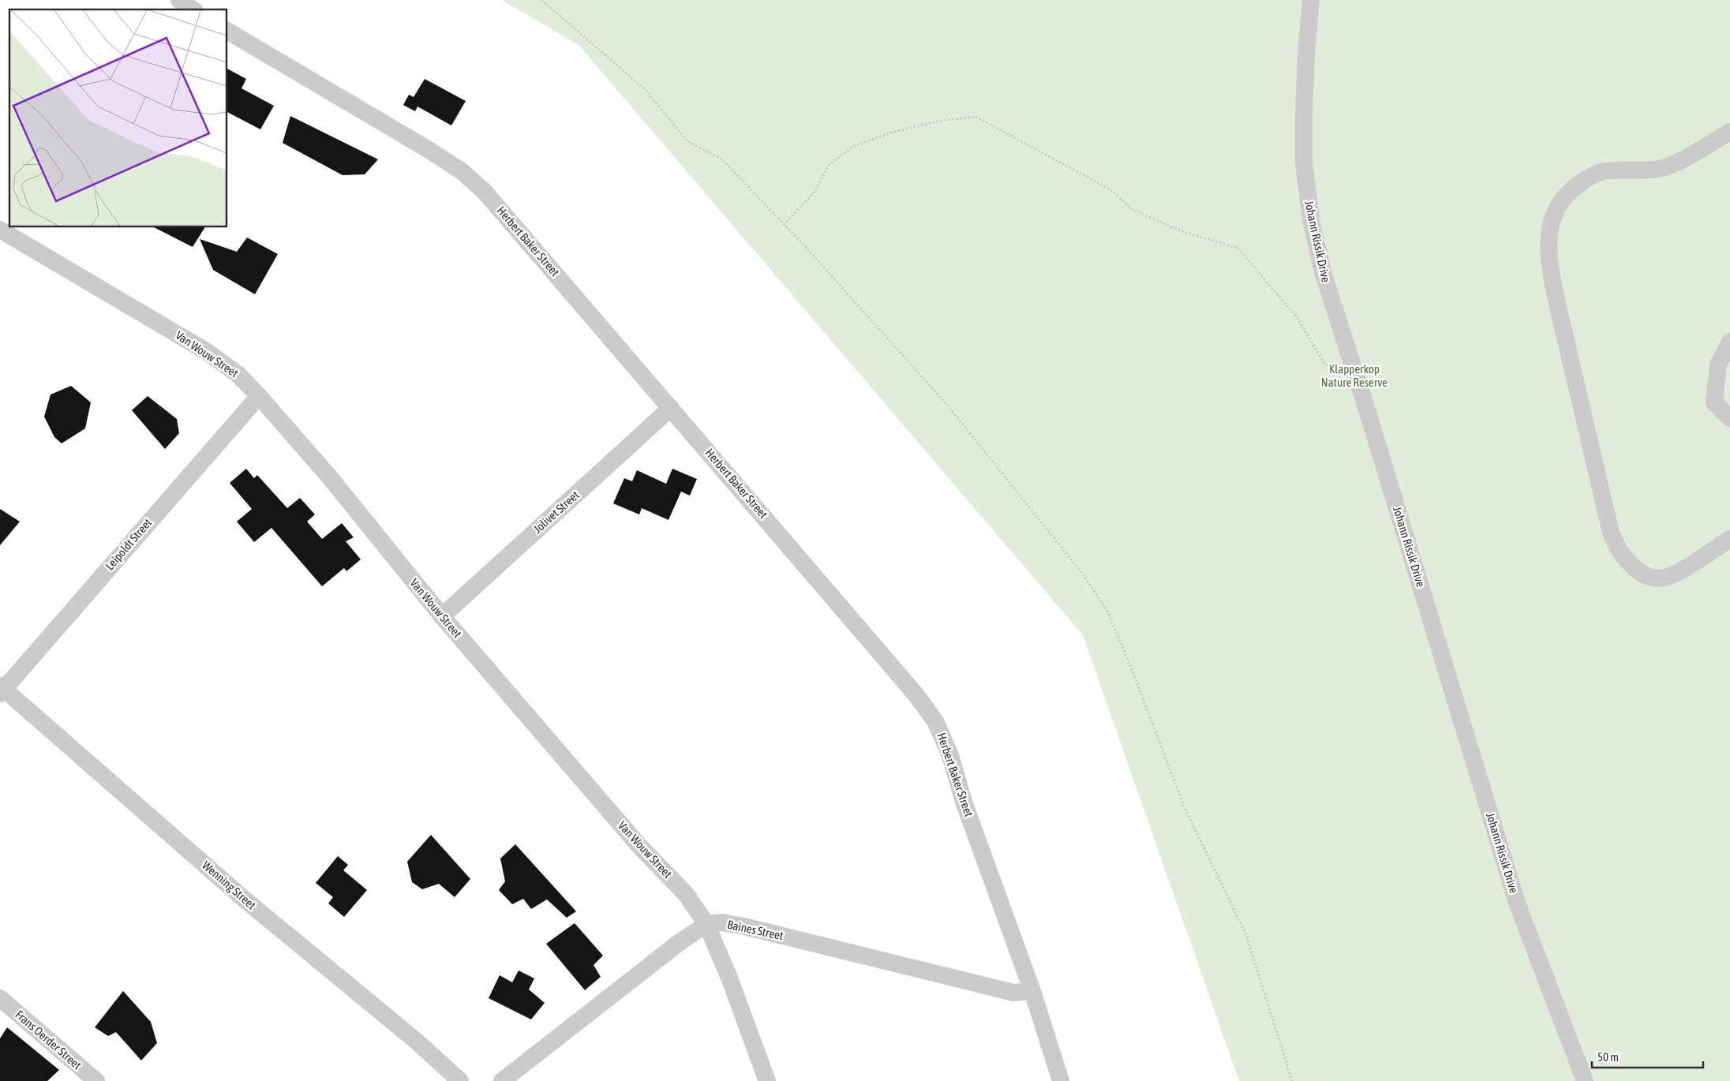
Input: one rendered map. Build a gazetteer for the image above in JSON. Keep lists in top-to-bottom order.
{
  "streets": {
    "street": [
      "Herbert Baker Street",
      "Johann Rissik Drive",
      "Van Wouw Street",
      "Jolivet Street",
      "Leipoldt Street",
      "Wenning Street",
      "Baines Street",
      "Frans Oerder Street"
    ]
  },
  "crossings": [
    ["Herbert Baker Street", "Jolivet Street"],
    ["Herbert Baker Street", "Baines Street"],
    ["Van Wouw Street", "Jolivet Street"],
    ["Van Wouw Street", "Leipoldt Street"],
    ["Van Wouw Street", "Baines Street"],
    ["Leipoldt Street", "Wenning Street"]
  ],
  "parks": ["Klapperkop Nature Reserve"],
  "scale_bar": "50 m"
}
